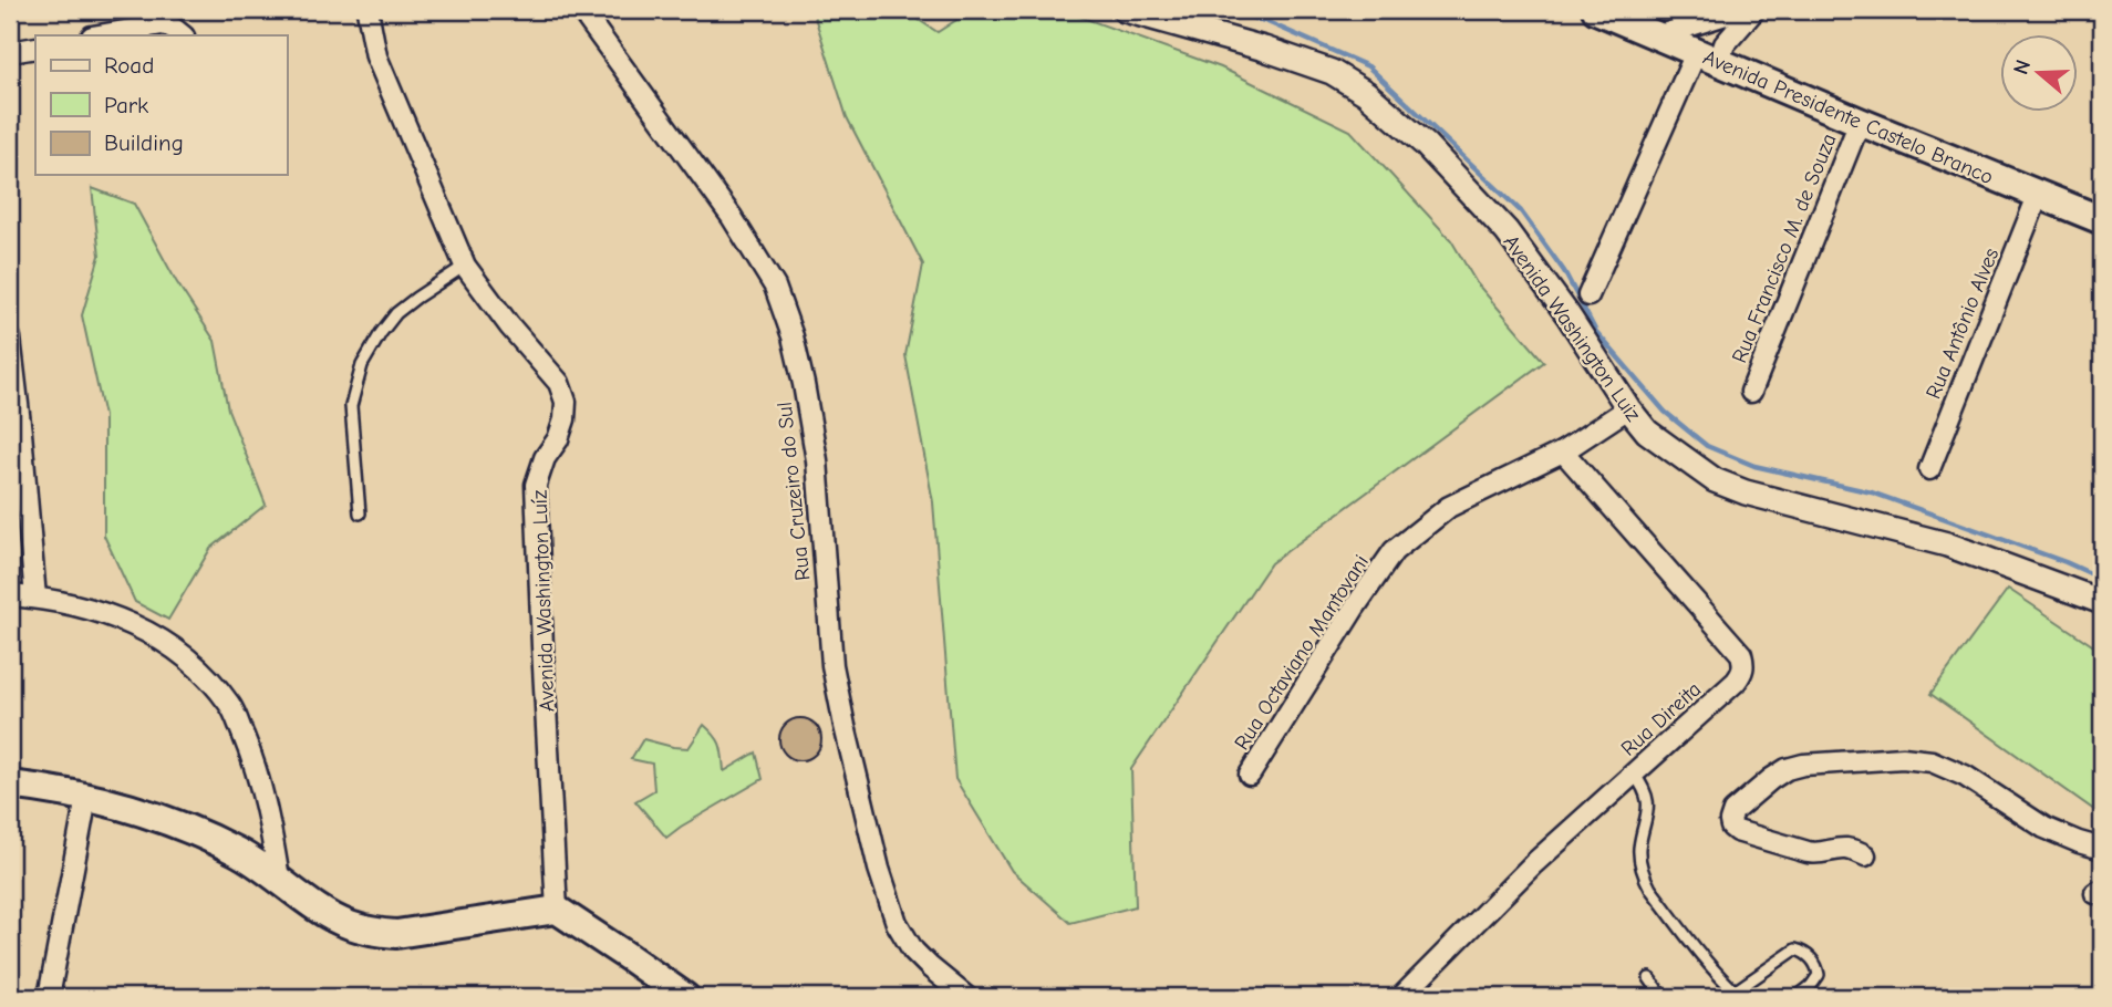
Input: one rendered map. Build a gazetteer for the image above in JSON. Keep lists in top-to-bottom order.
{
  "streets": {
    "main road": ["Avenida Presidente Castelo Branco"],
    "street": [
      "Rua Francisco M. de Souza",
      "Rua Antônio Alves",
      "Avenida Washington Luiz",
      "Rua Cruzeiro do Sul",
      "Avenida Washington Luíz",
      "Rua Octaviano Mantovani",
      "Rua Direita"
    ]
  },
  "crossings": [
    ["Avenida Presidente Castelo Branco", "Rua Francisco M. de Souza"],
    ["Avenida Presidente Castelo Branco", "Rua Antônio Alves"],
    ["Avenida Washington Luiz", "Rua Octaviano Mantovani"],
    ["Rua Octaviano Mantovani", "Rua Direita"]
  ],
  "legend": ["Road", "Park", "Building"],
  "north": "left"
}
